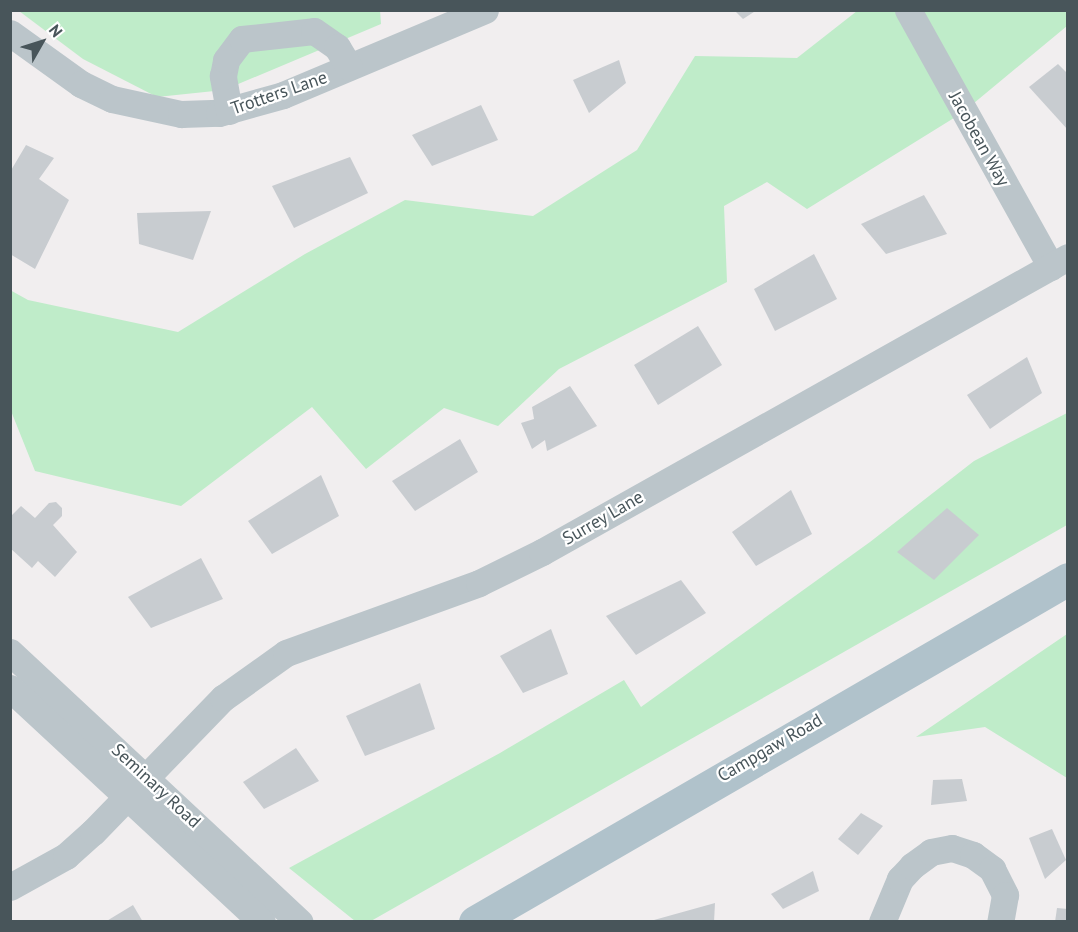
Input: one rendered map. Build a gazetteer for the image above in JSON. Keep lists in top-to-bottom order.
{
  "streets": {
    "main road": ["Campgaw Road"],
    "street": [
      "Trotters Lane",
      "Jacobean Way",
      "Surrey Lane",
      "Seminary Road"
    ]
  },
  "crossings": [
    ["Jacobean Way", "Surrey Lane"],
    ["Surrey Lane", "Seminary Road"]
  ],
  "north": "top right"
}
